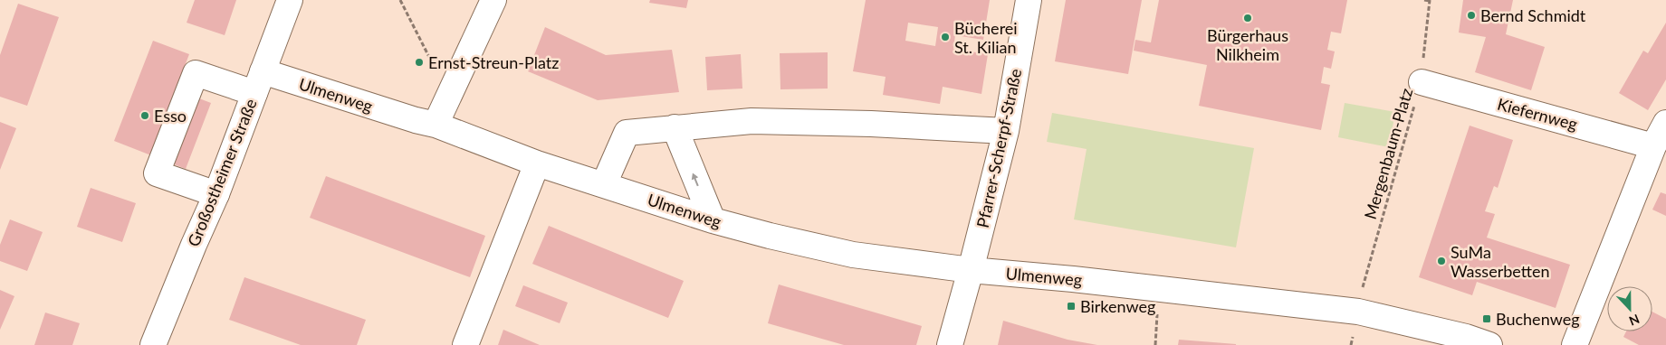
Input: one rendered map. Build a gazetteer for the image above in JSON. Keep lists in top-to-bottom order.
{
  "streets": {
    "street": [
      "Ulmenweg",
      "Kiefernweg",
      "Pfarrer-Scherpf-Straße",
      "Großostheimer Straße"
    ],
    "path": ["Mergenbaum-Platz"]
  },
  "crossings": [
    ["Ulmenweg", "Pfarrer-Scherpf-Straße"],
    ["Ulmenweg", "Mergenbaum-Platz"],
    ["Ulmenweg", "Großostheimer Straße"],
    ["Kiefernweg", "Mergenbaum-Platz"]
  ],
  "places": {
    "other": [
      "Bernd Schmidt",
      "Bürgerhaus Nilkheim",
      "Bücherei St. Kilian",
      "Ernst-Streun-Platz",
      "Esso",
      "SuMa Wasserbetten"
    ],
    "transit": ["Birkenweg", "Buchenweg"]
  },
  "north": "bottom"
}
